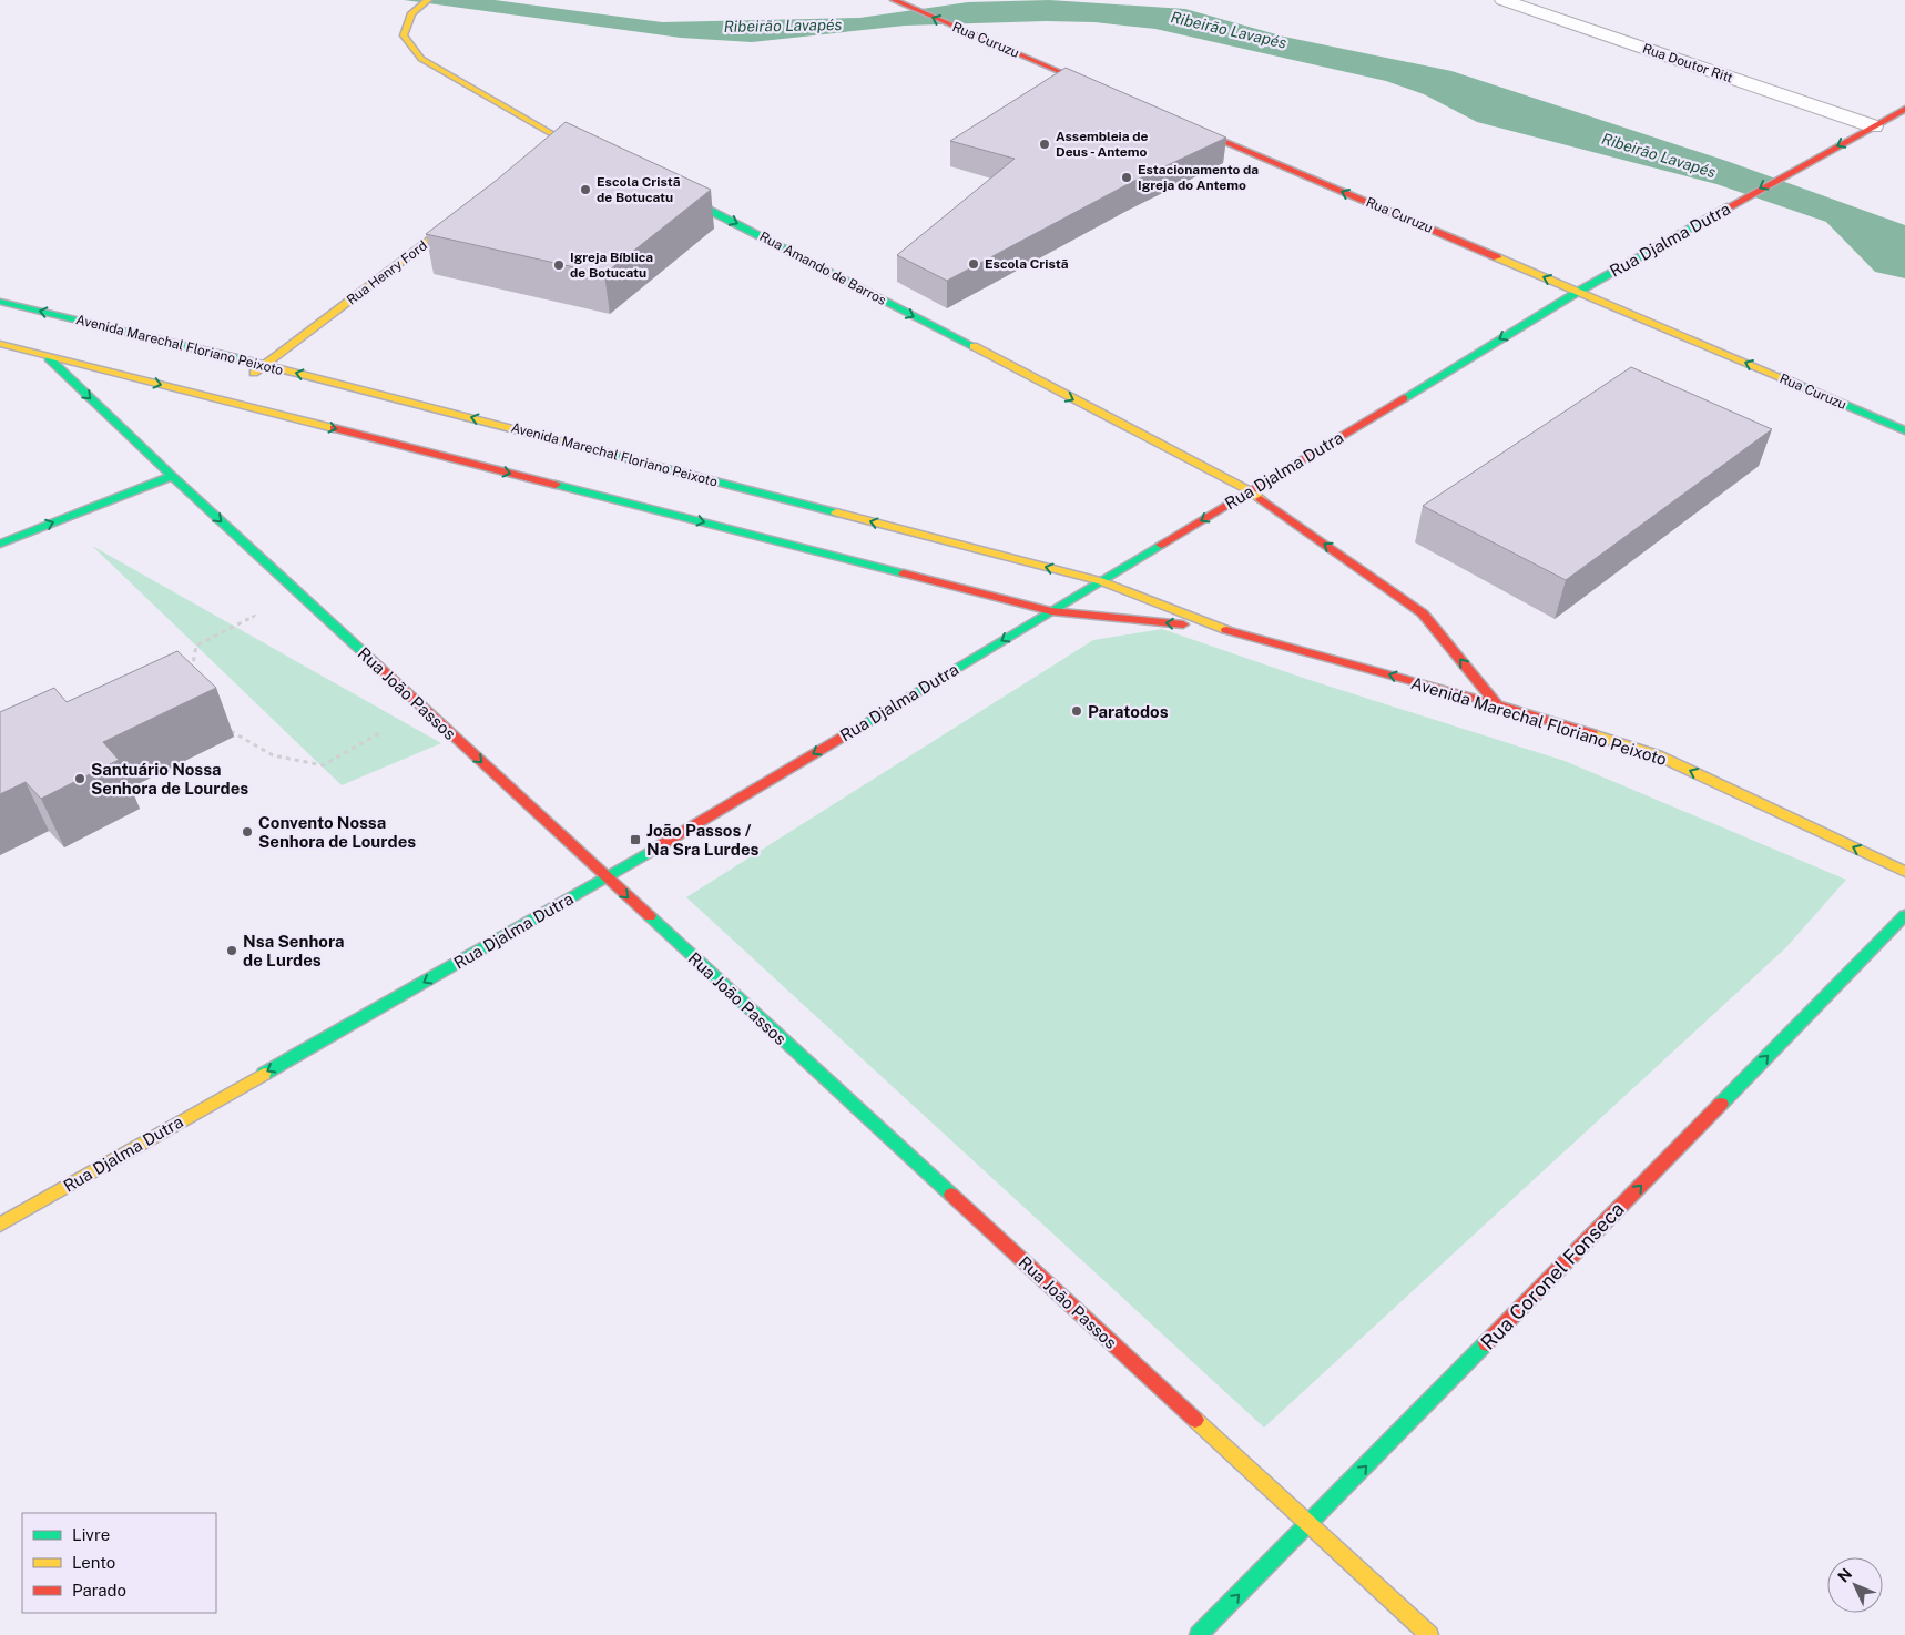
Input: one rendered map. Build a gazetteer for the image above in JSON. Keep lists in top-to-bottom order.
{
  "streets": {
    "street": [
      "Rua Curuzu",
      "Rua Doutor Ritt",
      "Rua Djalma Dutra",
      "Rua Amando de Barros",
      "Rua Henry Ford",
      "Avenida Marechal Floriano Peixoto",
      "Rua João Passos",
      "Rua Coronel Fonseca"
    ]
  },
  "crossings": [
    ["Rua Curuzu", "Rua Djalma Dutra"],
    ["Rua Doutor Ritt", "Rua Djalma Dutra"],
    ["Rua Djalma Dutra", "Rua Amando de Barros"],
    ["Rua Djalma Dutra", "Avenida Marechal Floriano Peixoto"],
    ["Rua Djalma Dutra", "Rua João Passos"],
    ["Rua Amando de Barros", "Avenida Marechal Floriano Peixoto"],
    ["Rua Henry Ford", "Avenida Marechal Floriano Peixoto"],
    ["Avenida Marechal Floriano Peixoto", "Rua João Passos"],
    ["Rua João Passos", "Rua Coronel Fonseca"]
  ],
  "one_way": [
    "Rua Curuzu",
    "Rua Djalma Dutra",
    "Rua João Passos",
    "Rua Coronel Fonseca"
  ],
  "water": ["Ribeirão Lavapés"],
  "places": {
    "other": [
      "Assembleia de Deus - Antemo",
      "Estacionamento da Igreja do Antemo",
      "Escola Cristã de Botucatu",
      "Escola Cristã",
      "Igreja Bíblica de Botucatu",
      "Paratodos",
      "Santuário Nossa Senhora de Lourdes",
      "Convento Nossa Senhora de Lourdes",
      "Nsa Senhora de Lurdes"
    ],
    "transit": ["João Passos / Na Sra Lurdes"]
  },
  "legend": ["Livre", "Lento", "Parado"],
  "north": "top left"
}
